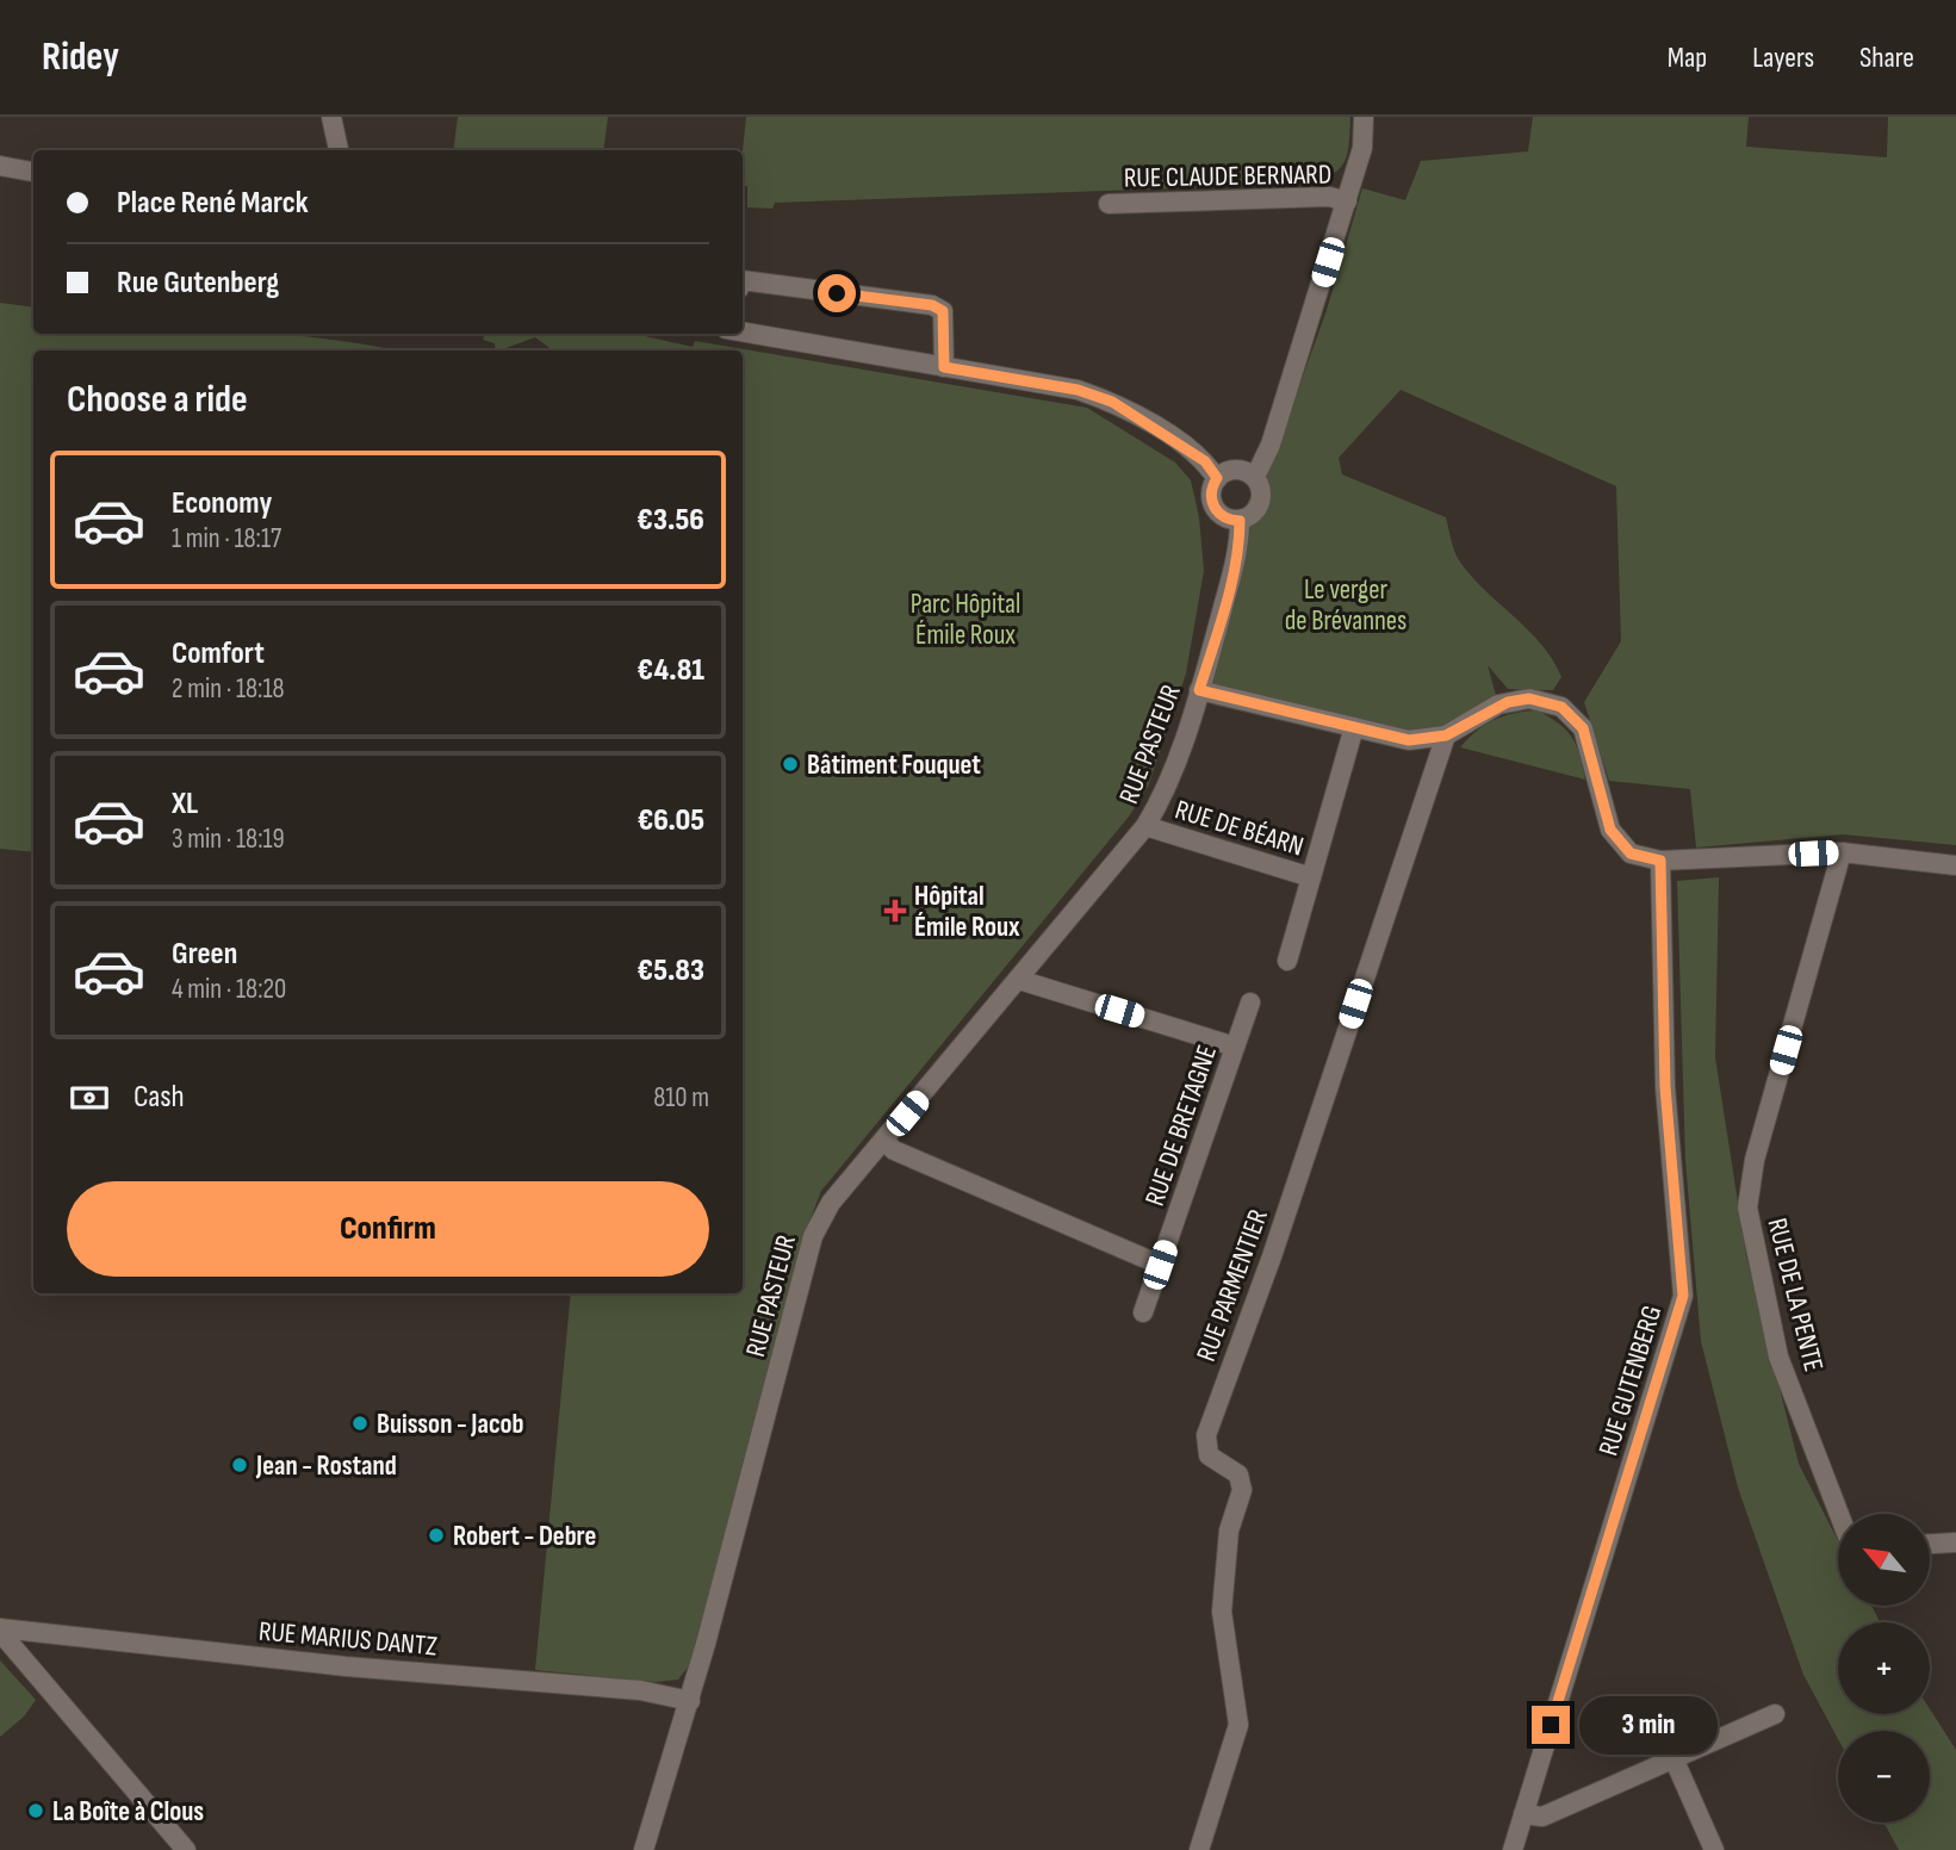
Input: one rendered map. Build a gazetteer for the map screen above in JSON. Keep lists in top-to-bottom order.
{
  "streets": {
    "street": [
      "RUE CLAUDE BERNARD",
      "RUE PASTEUR",
      "RUE DE BÉARN",
      "RUE DE BRETAGNE",
      "RUE PARMENTIER",
      "RUE DE LA PENTE",
      "RUE GUTENBERG",
      "RUE MARIUS DANTZ"
    ]
  },
  "crossings": [
    ["RUE PASTEUR", "RUE DE BÉARN"],
    ["RUE PASTEUR", "RUE MARIUS DANTZ"]
  ],
  "parks": ["Le verger de Brévannes", "Parc Hôpital Émile Roux"],
  "places": {
    "other": [
      "Bâtiment Fouquet",
      "Buisson - Jacob",
      "Jean - Rostand",
      "Robert - Debre",
      "La Boîte à Clous"
    ],
    "health": ["Hôpital Émile Roux"]
  },
  "north": "top left",
  "page": {
    "header": "Ridey",
    "nav": ["Map", "Layers", "Share"],
    "banner": ["Place René Marck", "Rue Gutenberg"],
    "heading": "Choose a ride",
    "list": [
      {
        "name": "Economy",
        "note": "1 min · 18:17",
        "value": "€3.56"
      },
      {
        "name": "Comfort",
        "note": "2 min · 18:18",
        "value": "€4.81"
      },
      {
        "name": "XL",
        "note": "3 min · 18:19",
        "value": "€6.05"
      },
      {
        "name": "Green",
        "note": "4 min · 18:20",
        "value": "€5.83"
      }
    ],
    "pay": ["Cash", "810 m"],
    "buttons": "Confirm",
    "map_buttons": ["+", "−"],
    "bubble": "3 min"
  }
}
